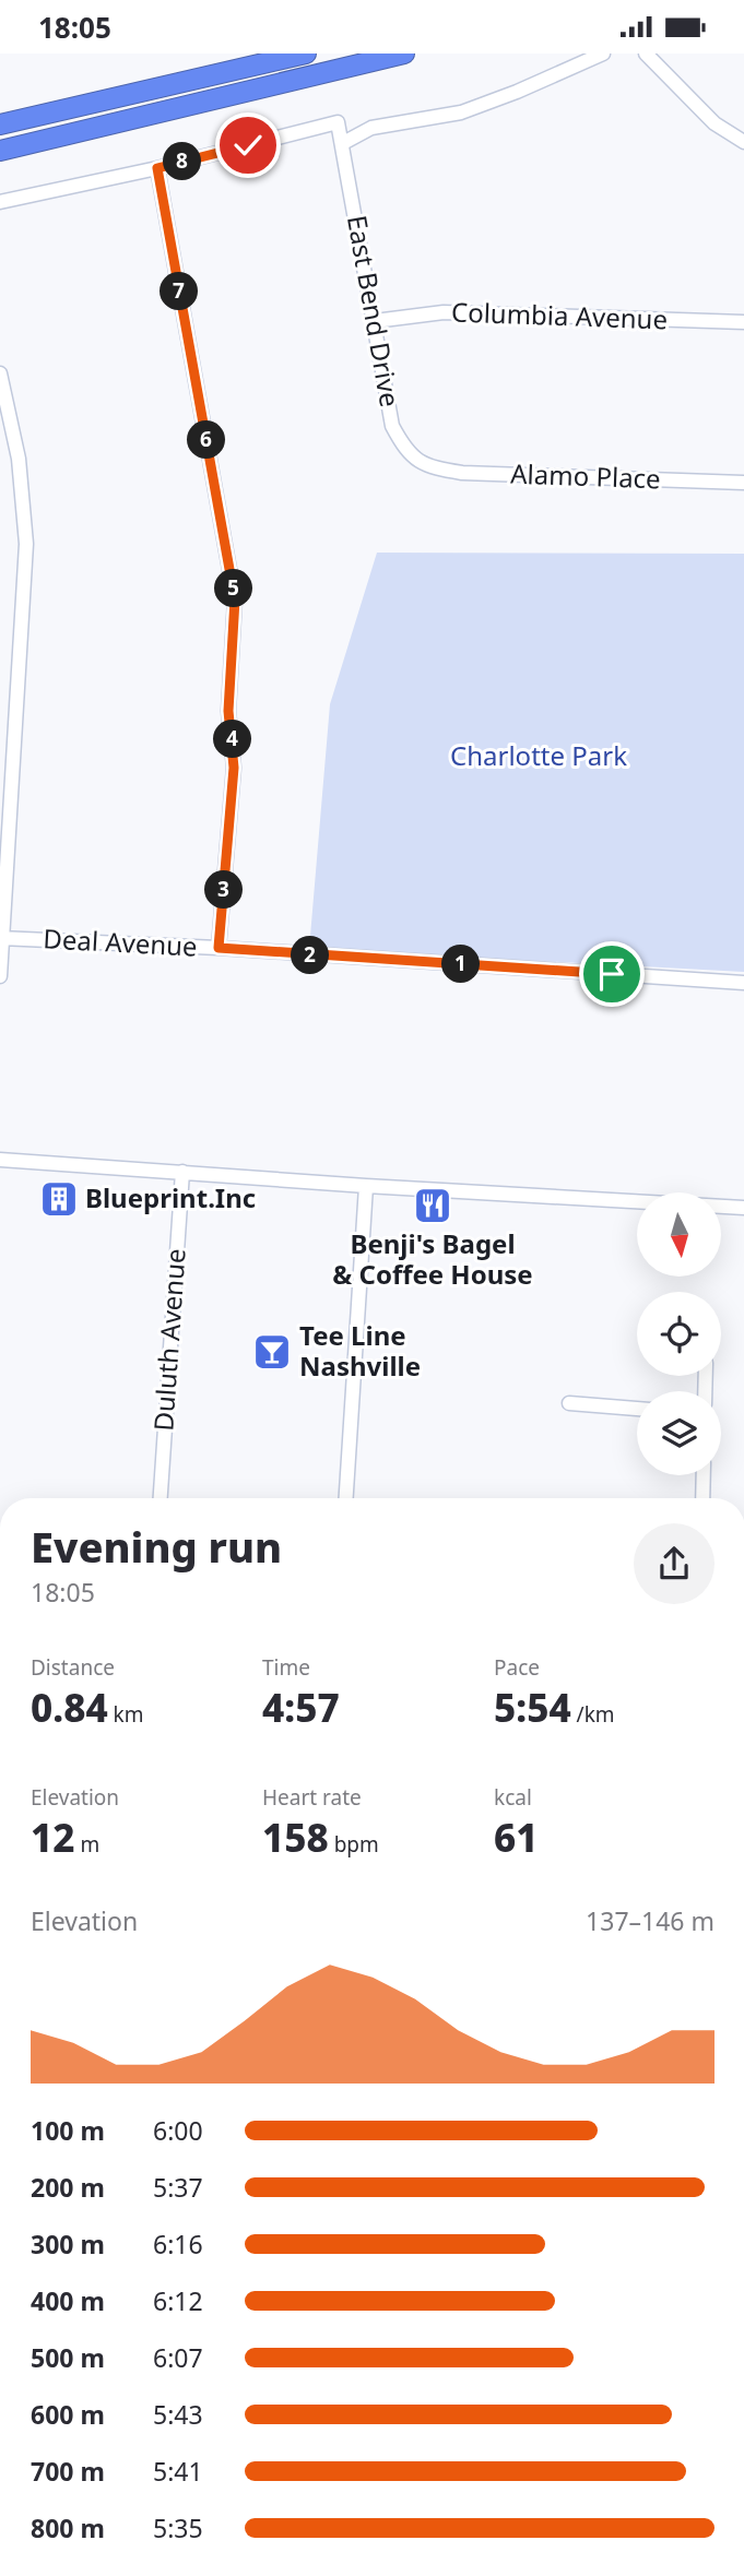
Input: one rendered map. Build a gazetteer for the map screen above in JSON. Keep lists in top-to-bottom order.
{
  "streets": {
    "street": [
      "East Bend Drive",
      "Columbia Avenue",
      "Alamo Place",
      "Deal Avenue",
      "Duluth Avenue"
    ]
  },
  "crossings": [
    ["East Bend Drive", "Columbia Avenue"],
    ["East Bend Drive", "Alamo Place"]
  ],
  "parks": ["Charlotte Park"],
  "places": {
    "building": ["Blueprint.Inc"],
    "restaurant": ["Benji's Bagel & Coffee House"],
    "bar": ["Tee Line Nashville"]
  },
  "north": "bottom",
  "page": {
    "status": "18:05",
    "pins": [
      "8",
      "7",
      "6",
      "5",
      "4",
      "3",
      "2",
      "1"
    ],
    "heading": ["Evening run", "18:05"],
    "stats": [
      ["Distance", "0.84 km"],
      ["Time", "4:57"],
      ["Pace", "5:54 /km"],
      ["Elevation", "12 m"],
      ["Heart rate", "158 bpm"],
      ["kcal", "61"]
    ],
    "chart": ["Elevation", "137–146 m"],
    "list": [
      {
        "name": "100 m",
        "note": "6:00"
      },
      {
        "name": "200 m",
        "note": "5:37"
      },
      {
        "name": "300 m",
        "note": "6:16"
      },
      {
        "name": "400 m",
        "note": "6:12"
      },
      {
        "name": "500 m",
        "note": "6:07"
      },
      {
        "name": "600 m",
        "note": "5:43"
      },
      {
        "name": "700 m",
        "note": "5:41"
      },
      {
        "name": "800 m",
        "note": "5:35"
      }
    ]
  }
}
